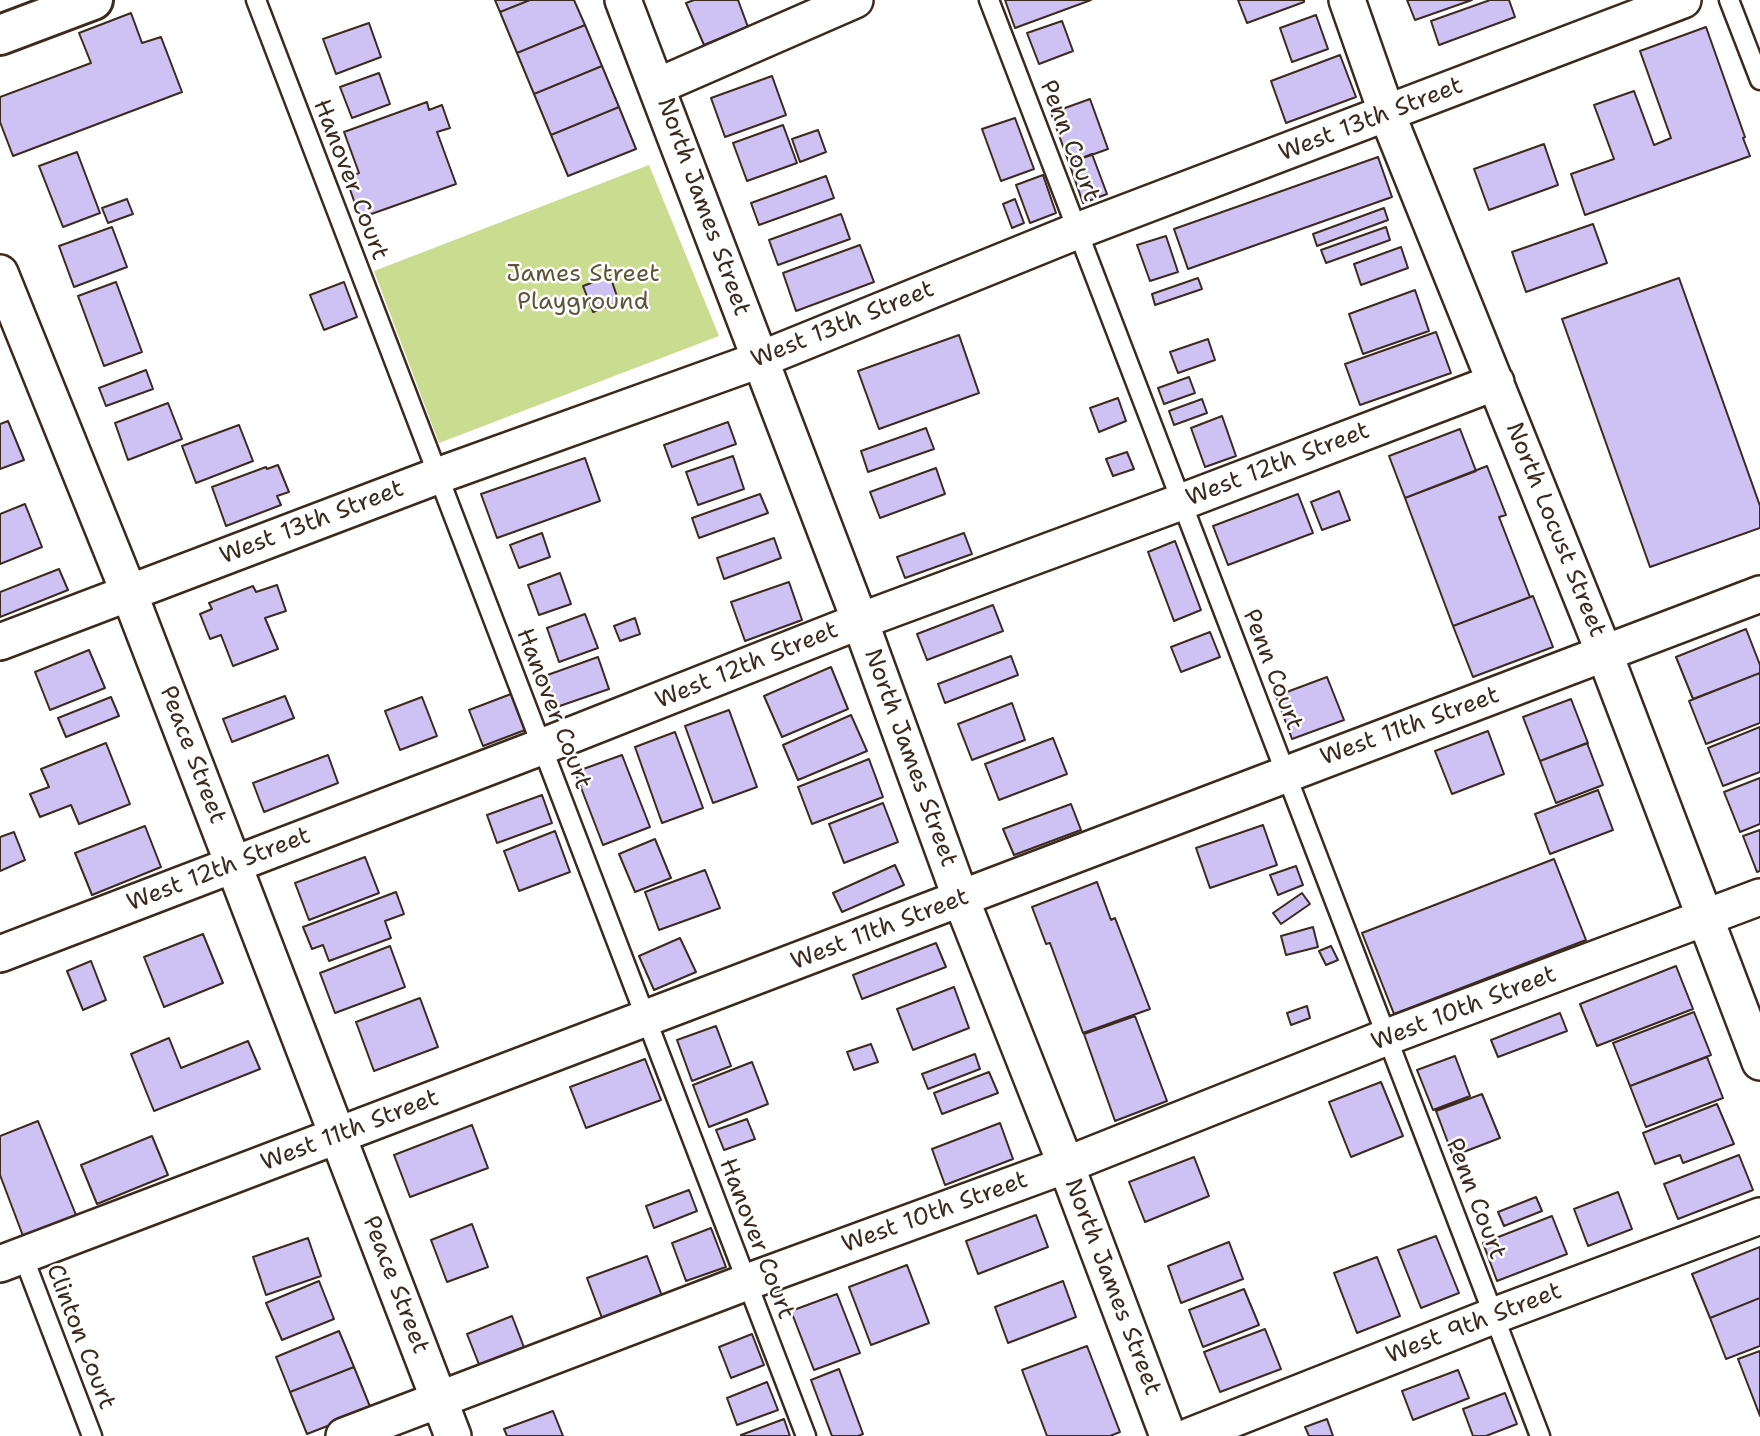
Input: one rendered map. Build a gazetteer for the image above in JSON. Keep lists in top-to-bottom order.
{
  "streets": {
    "street": [
      "West 13th Street",
      "North James Street",
      "West 12th Street",
      "North Locust Street",
      "West 11th Street",
      "Peace Street",
      "West 10th Street",
      "West 9th Street"
    ],
    "lane": ["Penn Court", "Hanover Court", "Clinton Court"]
  },
  "crossings": [
    ["West 13th Street", "Penn Court"],
    ["West 13th Street", "Hanover Court"],
    ["West 13th Street", "North James Street"],
    ["West 13th Street", "North Locust Street"],
    ["West 13th Street", "Peace Street"],
    ["Penn Court", "West 12th Street"],
    ["Penn Court", "West 11th Street"],
    ["Penn Court", "West 10th Street"],
    ["Penn Court", "West 9th Street"],
    ["Hanover Court", "West 12th Street"],
    ["Hanover Court", "West 11th Street"],
    ["Hanover Court", "West 10th Street"],
    ["North James Street", "West 12th Street"],
    ["North James Street", "West 11th Street"],
    ["North James Street", "West 10th Street"],
    ["West 12th Street", "North Locust Street"],
    ["West 12th Street", "Peace Street"],
    ["North Locust Street", "West 11th Street"],
    ["North Locust Street", "West 10th Street"],
    ["West 11th Street", "Peace Street"],
    ["West 11th Street", "Clinton Court"],
    ["Peace Street", "West 10th Street"]
  ],
  "parks": ["James Street Playground"]
}
